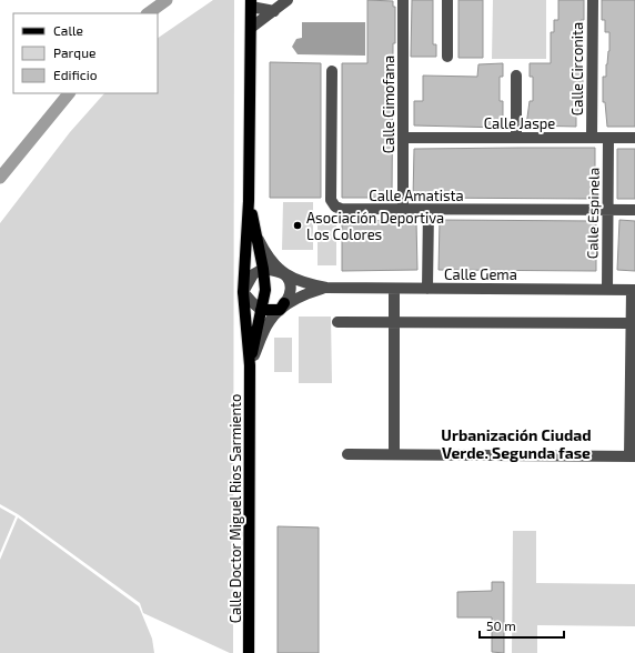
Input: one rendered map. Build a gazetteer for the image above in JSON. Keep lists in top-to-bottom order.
{
  "streets": {
    "main road": ["Calle Doctor Miguel Rios Sarmiento"],
    "street": [
      "Calle Circonita",
      "Calle Cimofana",
      "Calle Jaspe",
      "Calle Amatista",
      "Calle Espinela",
      "Calle Gema"
    ]
  },
  "crossings": [
    ["Calle Circonita", "Calle Jaspe"],
    ["Calle Cimofana", "Calle Jaspe"],
    ["Calle Cimofana", "Calle Amatista"],
    ["Calle Jaspe", "Calle Espinela"],
    ["Calle Amatista", "Calle Espinela"],
    ["Calle Espinela", "Calle Gema"],
    ["Calle Gema", "Calle Doctor Miguel Rios Sarmiento"]
  ],
  "districts": ["Urbanización Ciudad Verde. Segunda fase"],
  "places": ["Asociación Deportiva Los Colores"],
  "legend": ["Calle", "Parque", "Edificio"],
  "scale_bar": "50 m"
}
